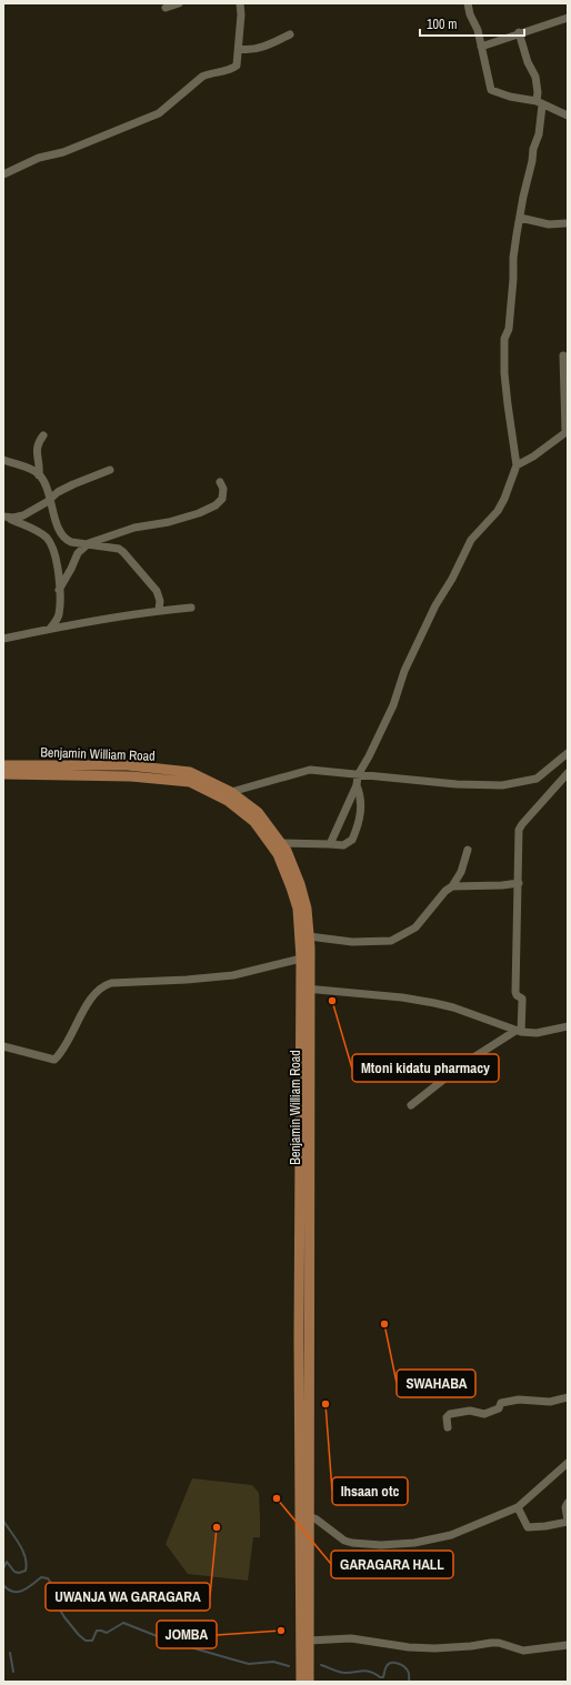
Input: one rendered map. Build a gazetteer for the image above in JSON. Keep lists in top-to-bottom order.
{
  "streets": {
    "main road": ["Benjamin William Road"]
  },
  "places": [
    "Mtoni kidatu pharmacy",
    "SWAHABA",
    "Ihsaan otc",
    "GARAGARA HALL",
    "UWANJA WA GARAGARA",
    "JOMBA"
  ],
  "scale_bar": "100 m"
}
